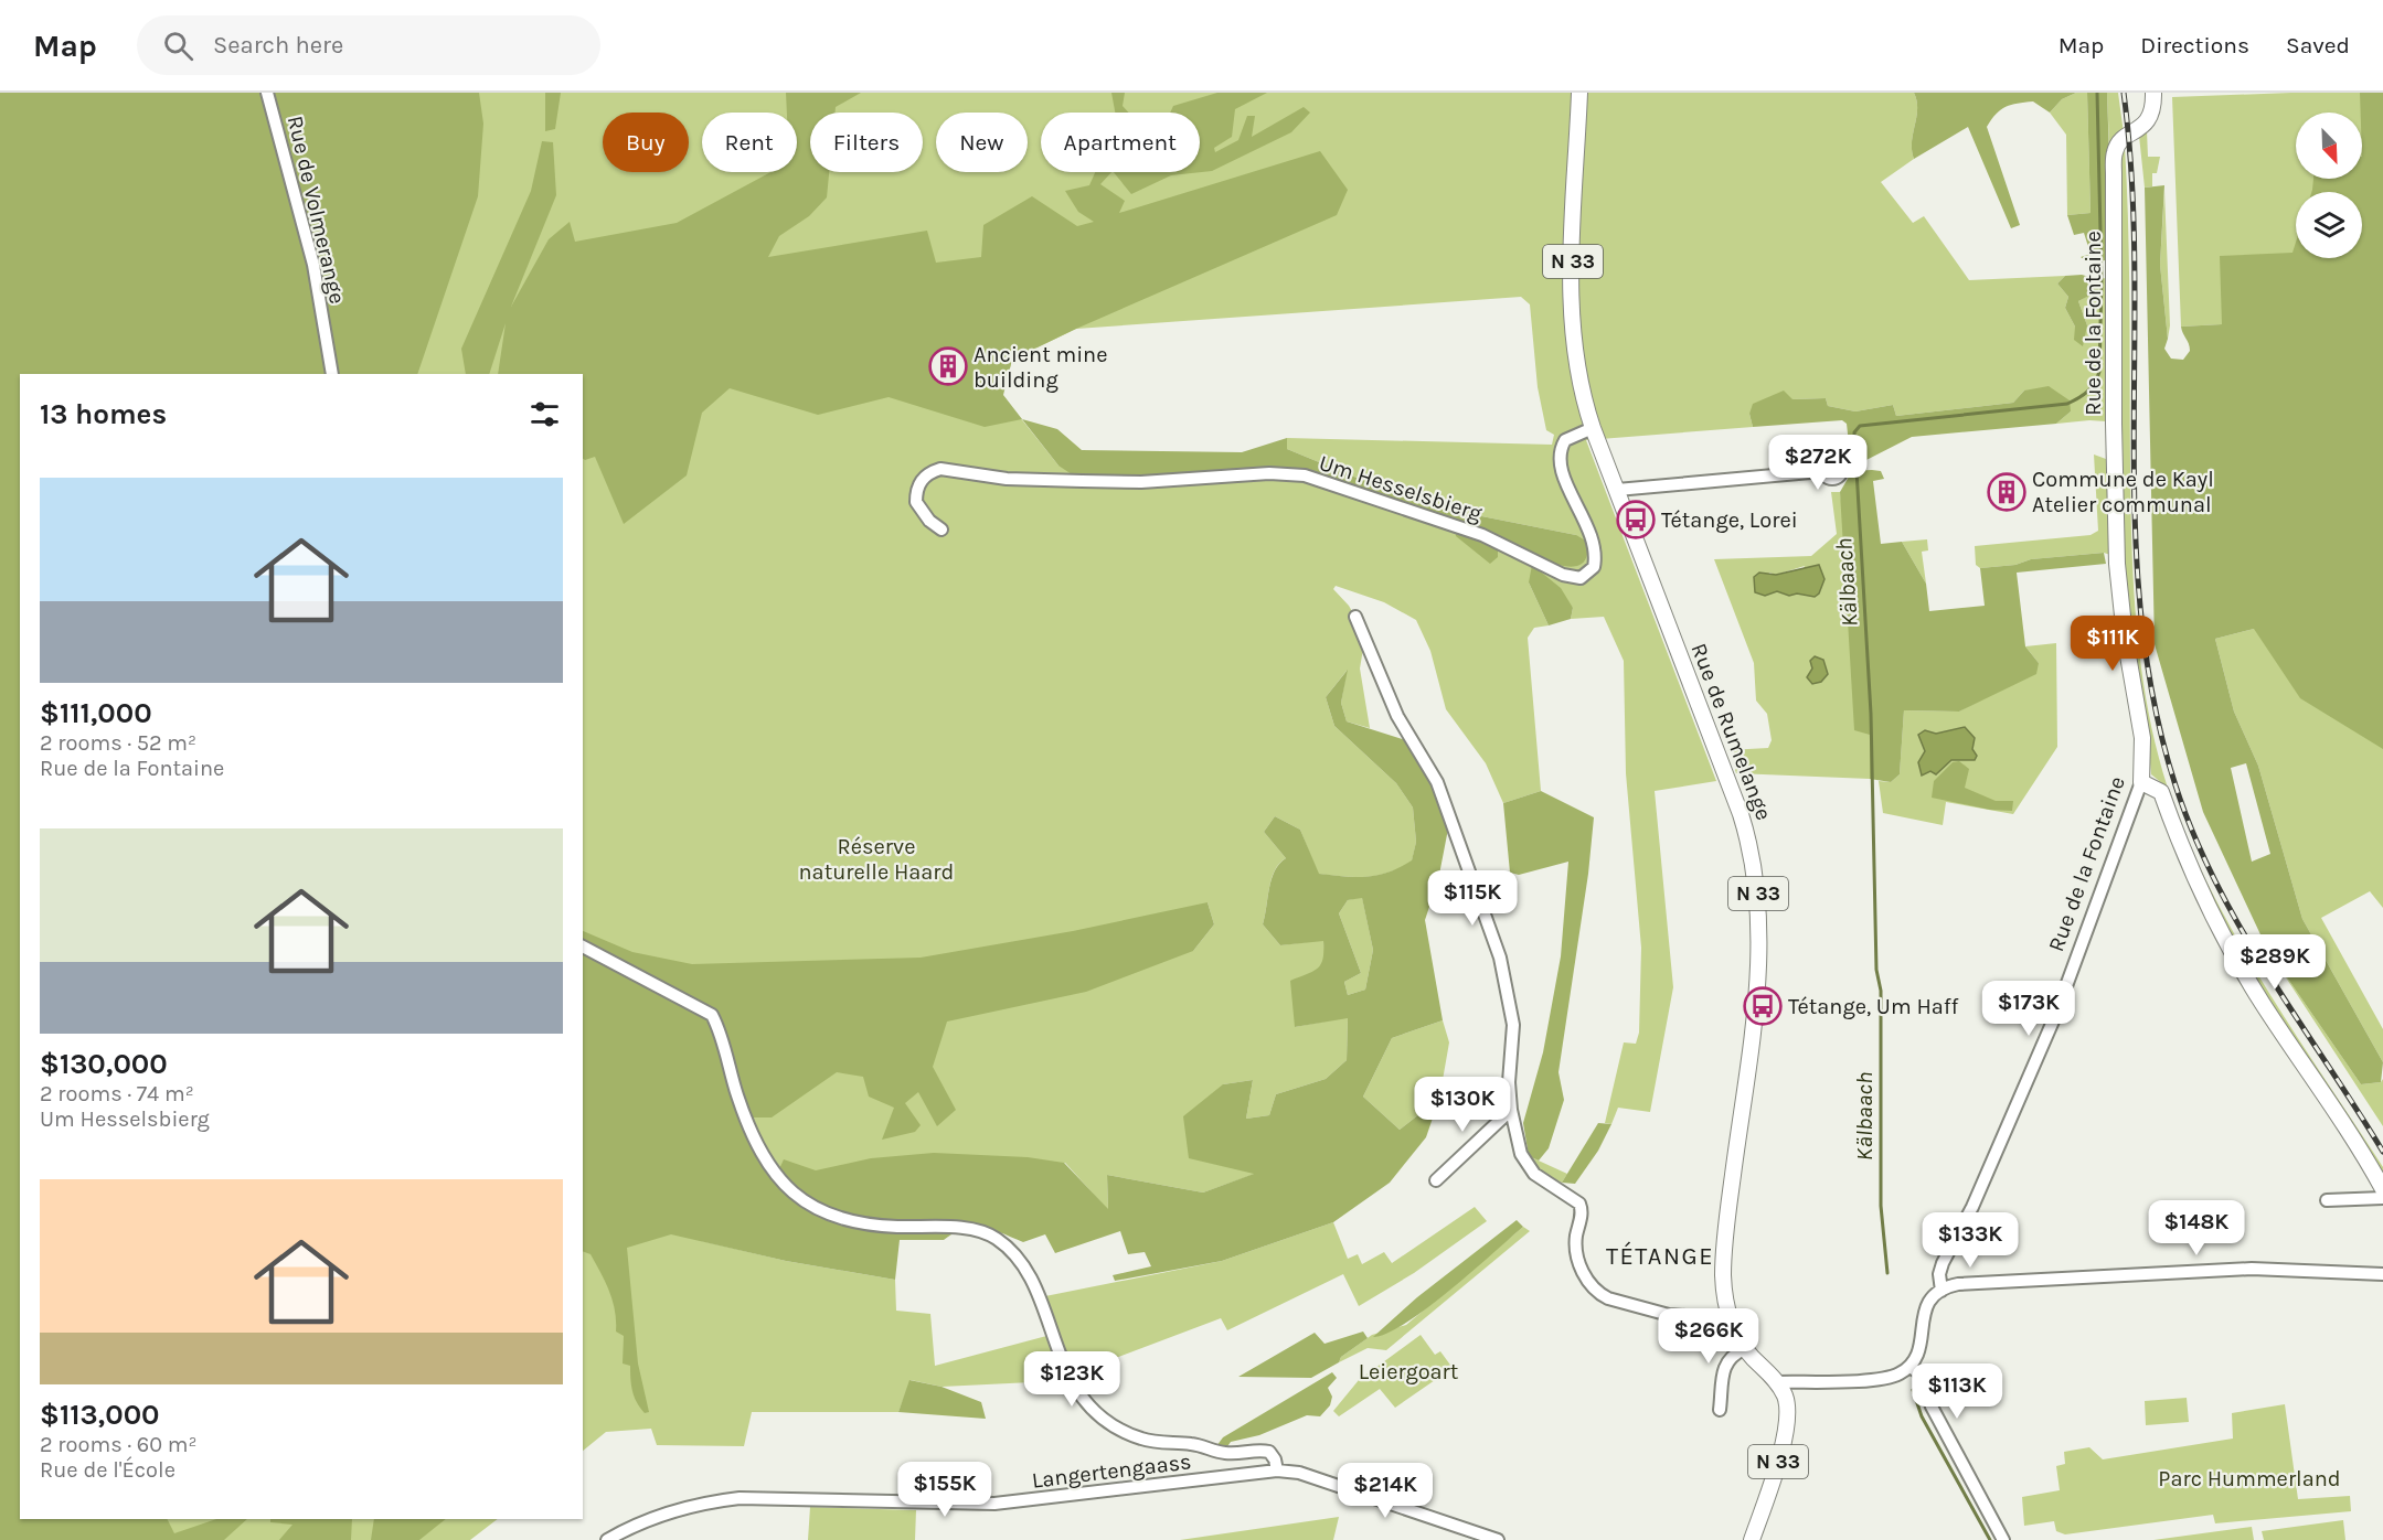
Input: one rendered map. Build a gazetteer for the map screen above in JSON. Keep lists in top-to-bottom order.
{
  "streets": {
    "main road": ["N 33", "Rue de la Fontaine", "Rue de Rumelange"],
    "street": ["Rue de Volmerange", "Um Hesselsbierg", "Langertengaass"]
  },
  "crossings": [
    ["N 33", "Rue de Rumelange"],
    ["Um Hesselsbierg", "Rue de Rumelange"]
  ],
  "districts": ["TÉTANGE"],
  "water": ["Kälbaach"],
  "parks": ["Réserve naturelle Haard", "Leiergoart", "Parc Hummerland"],
  "places": {
    "building": ["Ancient mine building", "Commune de Kayl Atelier communal"],
    "bus stop": ["Tétange, Lorei", "Tétange, Um Haff"]
  },
  "north": "bottom right",
  "page": {
    "header": "Map",
    "search": "Search here",
    "nav": ["Map", "Directions", "Saved"],
    "chip": [
      "Buy",
      "Rent",
      "Filters",
      "New",
      "Apartment"
    ],
    "heading": "13 homes",
    "price": [
      "$272K",
      "$111K",
      "$115K",
      "$289K",
      "$173K",
      "$130K",
      "$148K",
      "$133K",
      "$266K",
      "$123K",
      "$113K",
      "$155K",
      "$214K"
    ],
    "list": [
      {
        "name": "$111,000",
        "note": "2 rooms · 52 m² · Rue de la Fontaine"
      },
      {
        "name": "$130,000",
        "note": "2 rooms · 74 m² · Um Hesselsbierg"
      },
      {
        "name": "$113,000",
        "note": "2 rooms · 60 m² · Rue de l'École"
      }
    ]
  }
}
